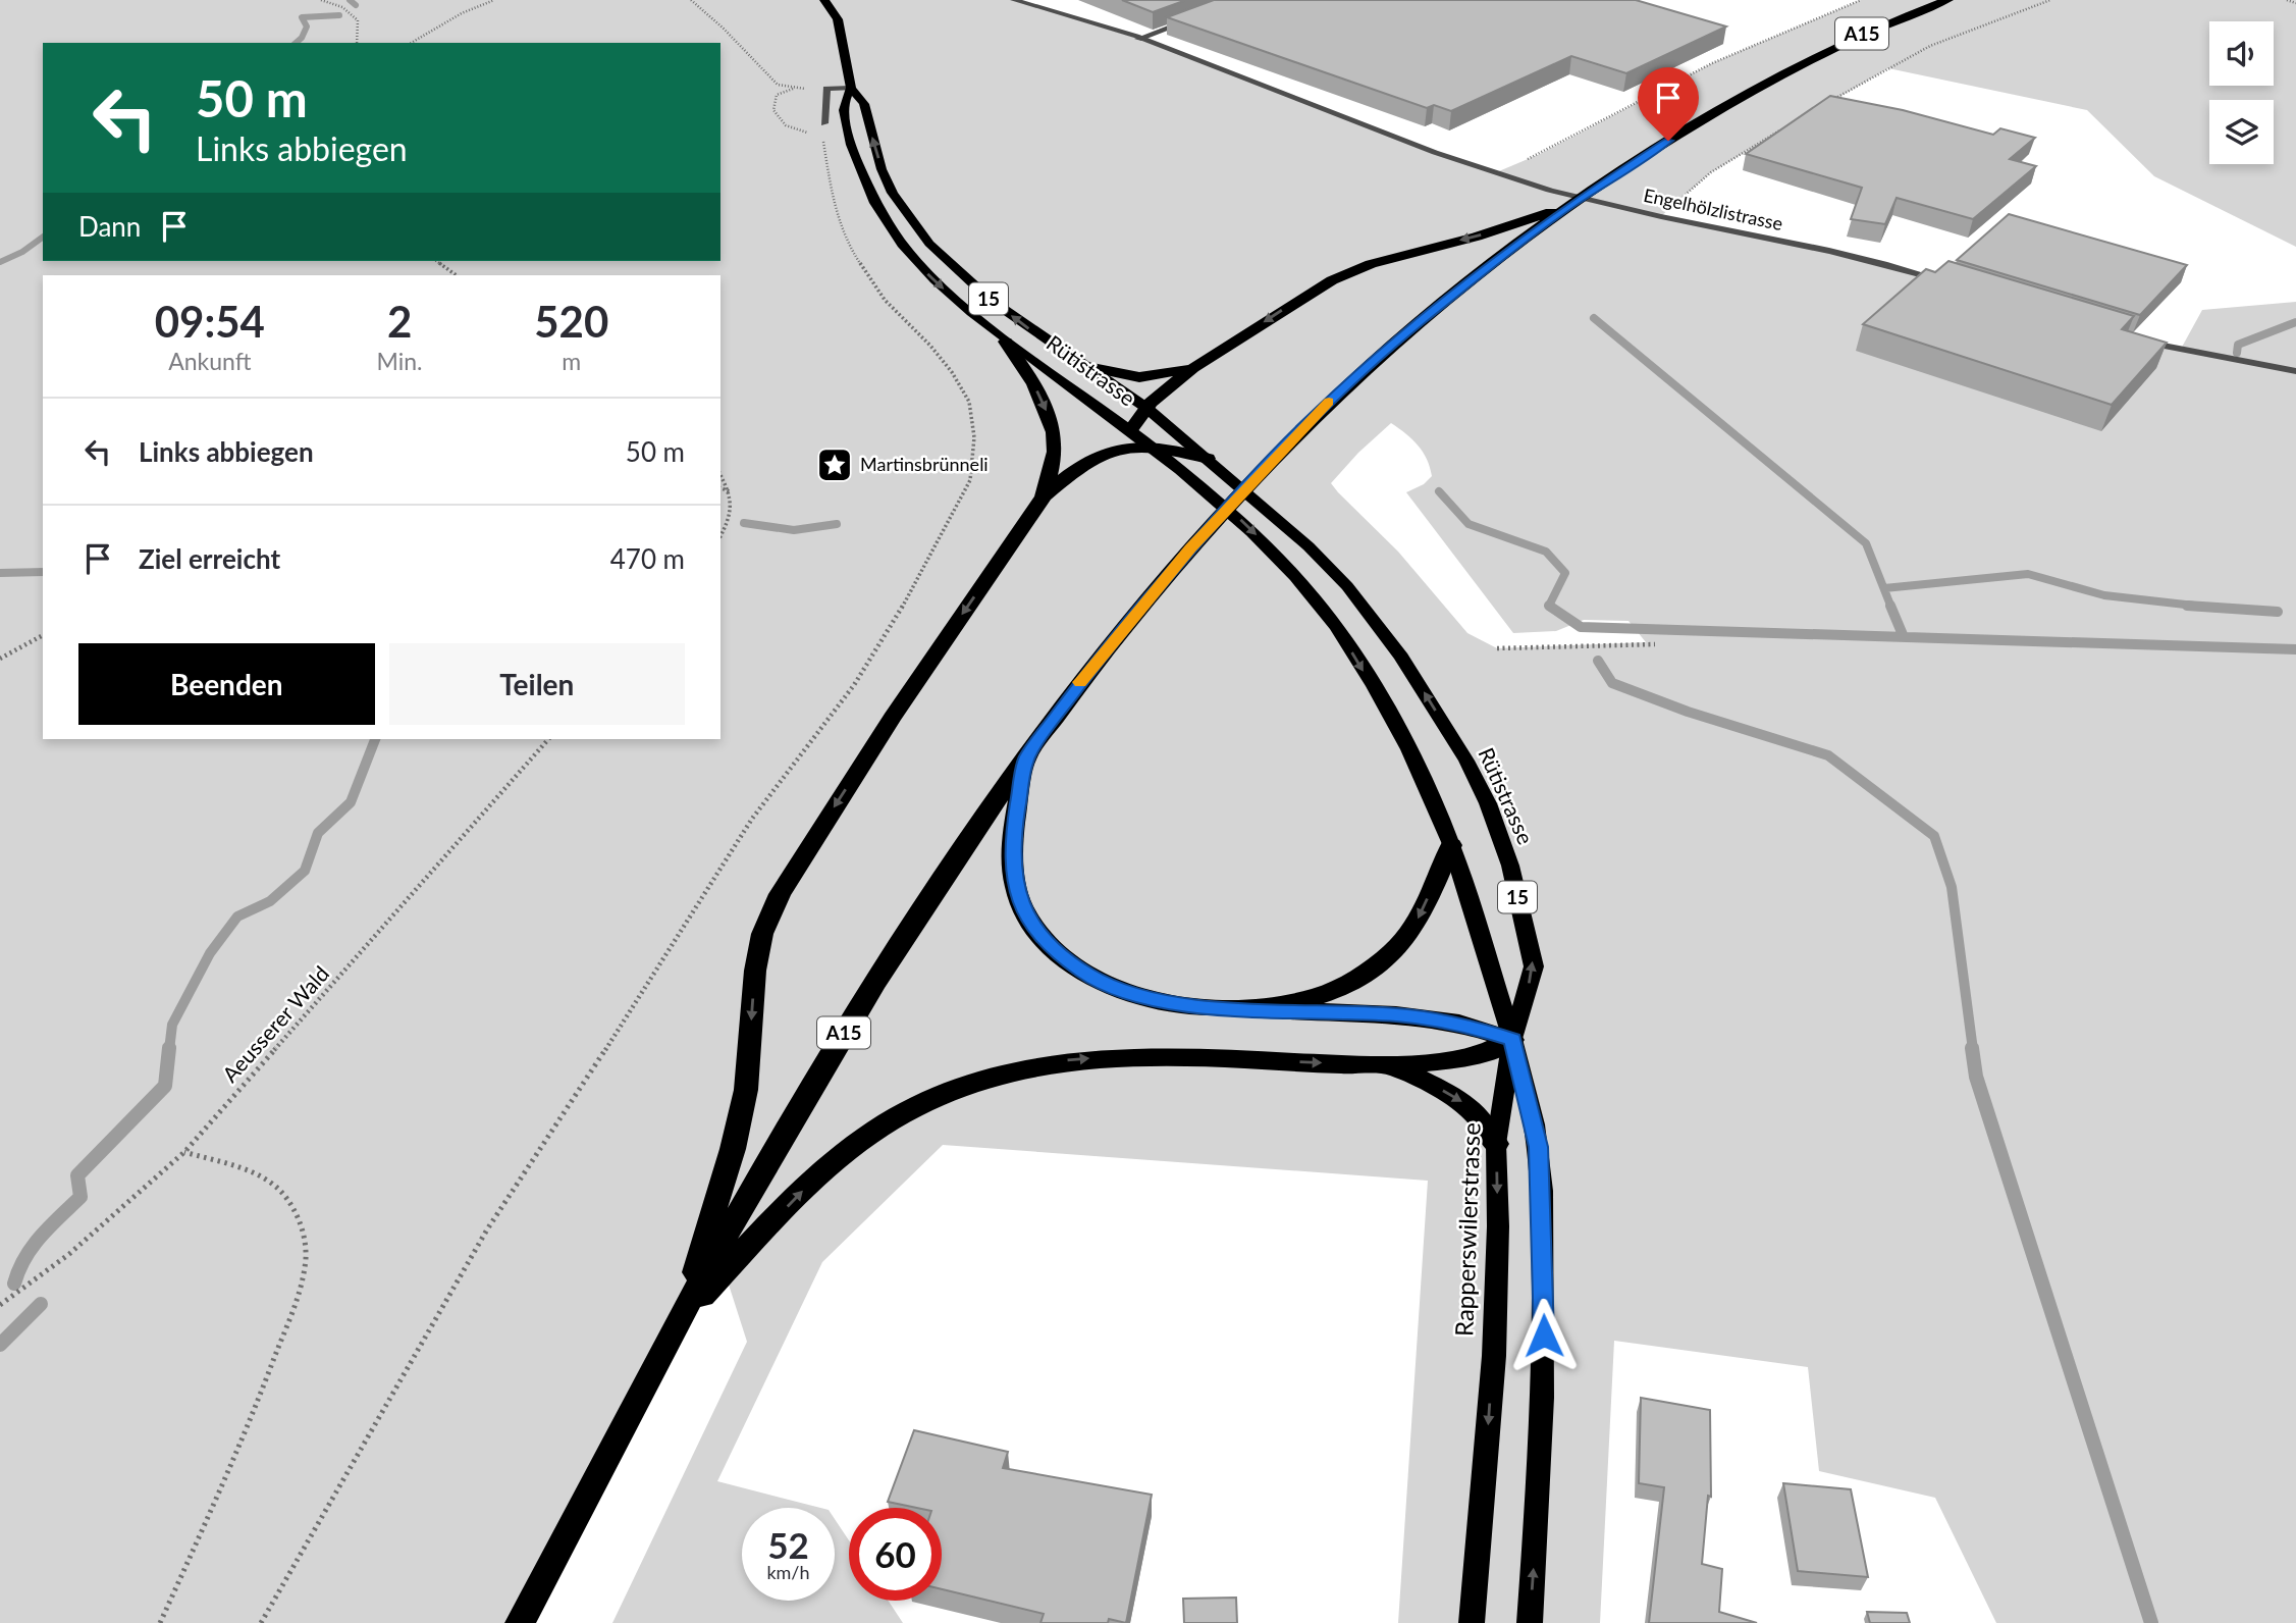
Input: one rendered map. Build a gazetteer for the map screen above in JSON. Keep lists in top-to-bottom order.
{
  "streets": {
    "highway": ["A15"],
    "main road": ["15", "Rütistrasse", "Rapperswilerstrasse"],
    "street": ["Engelhölzlistrasse"],
    "path": ["Aeusserer Wald"]
  },
  "crossings": [
    ["15", "Rütistrasse"],
    ["15", "Rapperswilerstrasse"],
    ["Rütistrasse", "Rapperswilerstrasse"]
  ],
  "places": {
    "place": ["Martinsbrünneli"]
  },
  "page": {
    "turn": ["50 m", "Links abbiegen"],
    "then": "Dann",
    "eta": [
      "09:54",
      "Ankunft",
      "2",
      "Min.",
      "520",
      "m"
    ],
    "list": [
      {
        "name": "Links abbiegen",
        "value": "50 m"
      },
      {
        "name": "Ziel erreicht",
        "value": "470 m"
      }
    ],
    "buttons": ["Beenden", "Teilen"],
    "speed": "52 km/h",
    "limit": "60"
  }
}
